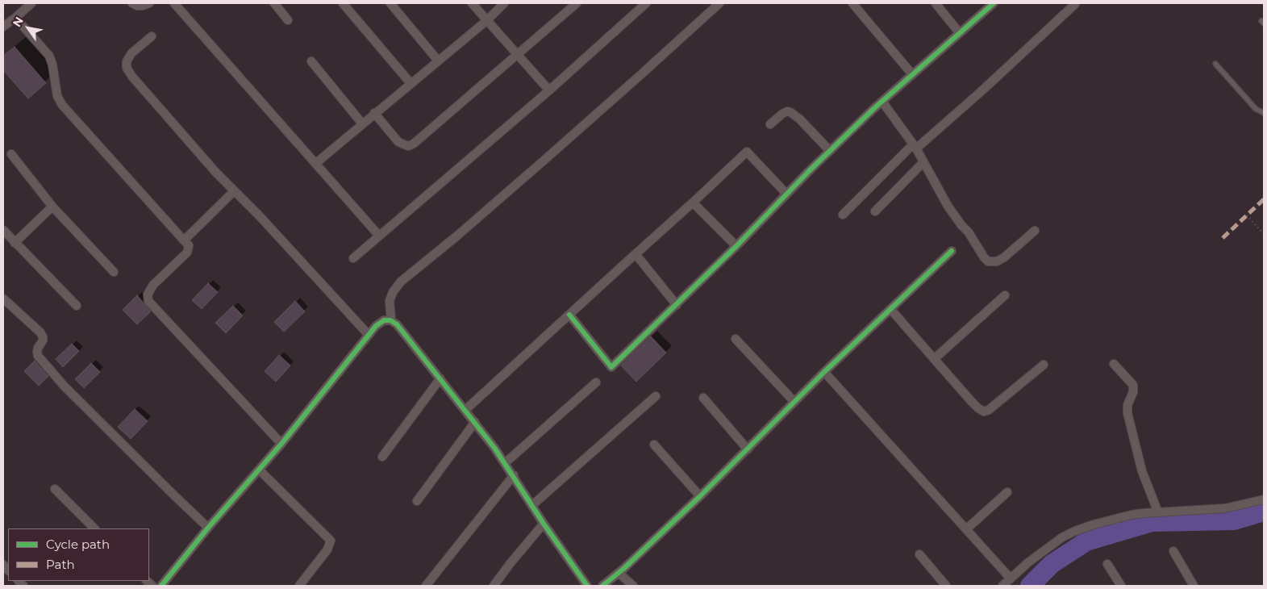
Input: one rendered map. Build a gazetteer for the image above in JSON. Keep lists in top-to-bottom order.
{
  "legend": ["Cycle path", "Path"],
  "north": "top left"
}
